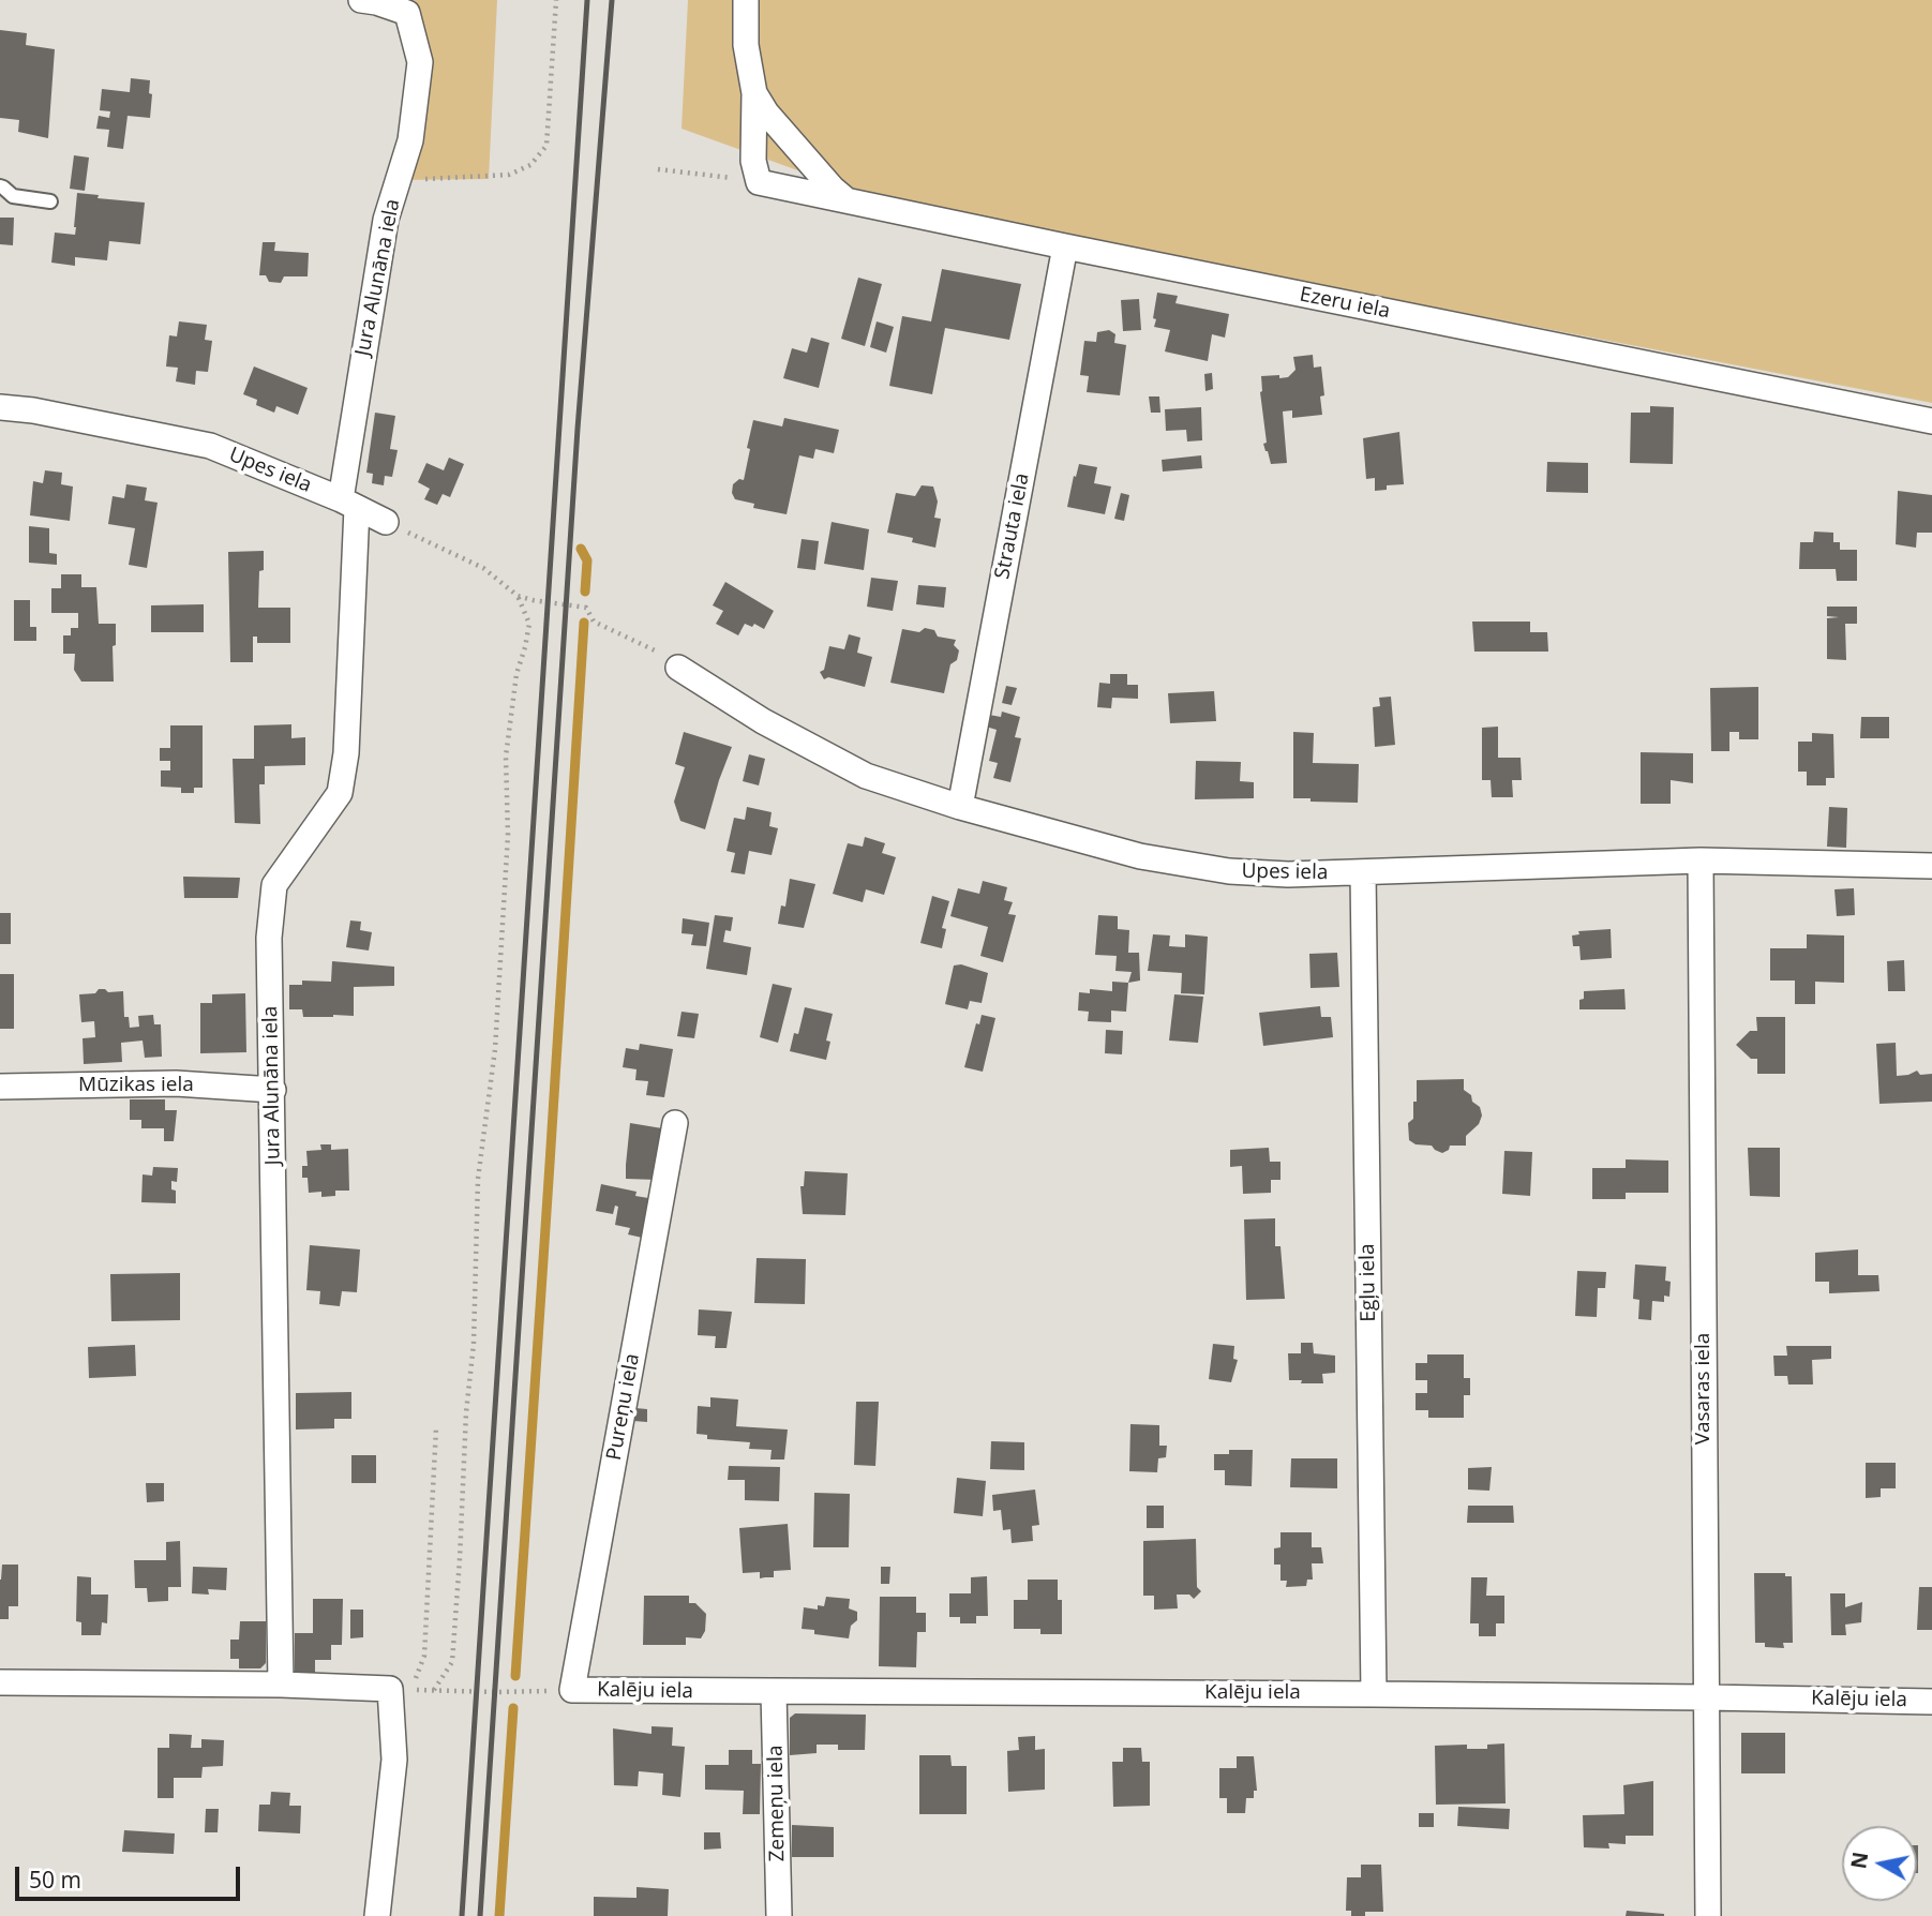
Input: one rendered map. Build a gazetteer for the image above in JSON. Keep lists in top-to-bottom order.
{
  "streets": {
    "street": [
      "Jura Alunāna iela",
      "Ezeru iela",
      "Upes iela",
      "Strauta iela",
      "Mūzikas iela",
      "Egļu iela",
      "Vasaras iela",
      "Pureņu iela",
      "Kalēju iela",
      "Zemeņu iela"
    ]
  },
  "crossings": [
    ["Jura Alunāna iela", "Upes iela"],
    ["Jura Alunāna iela", "Mūzikas iela"],
    ["Ezeru iela", "Strauta iela"],
    ["Upes iela", "Strauta iela"],
    ["Upes iela", "Egļu iela"],
    ["Upes iela", "Vasaras iela"],
    ["Egļu iela", "Kalēju iela"],
    ["Vasaras iela", "Kalēju iela"],
    ["Pureņu iela", "Kalēju iela"],
    ["Kalēju iela", "Zemeņu iela"]
  ],
  "scale_bar": "50 m",
  "north": "left"
}
